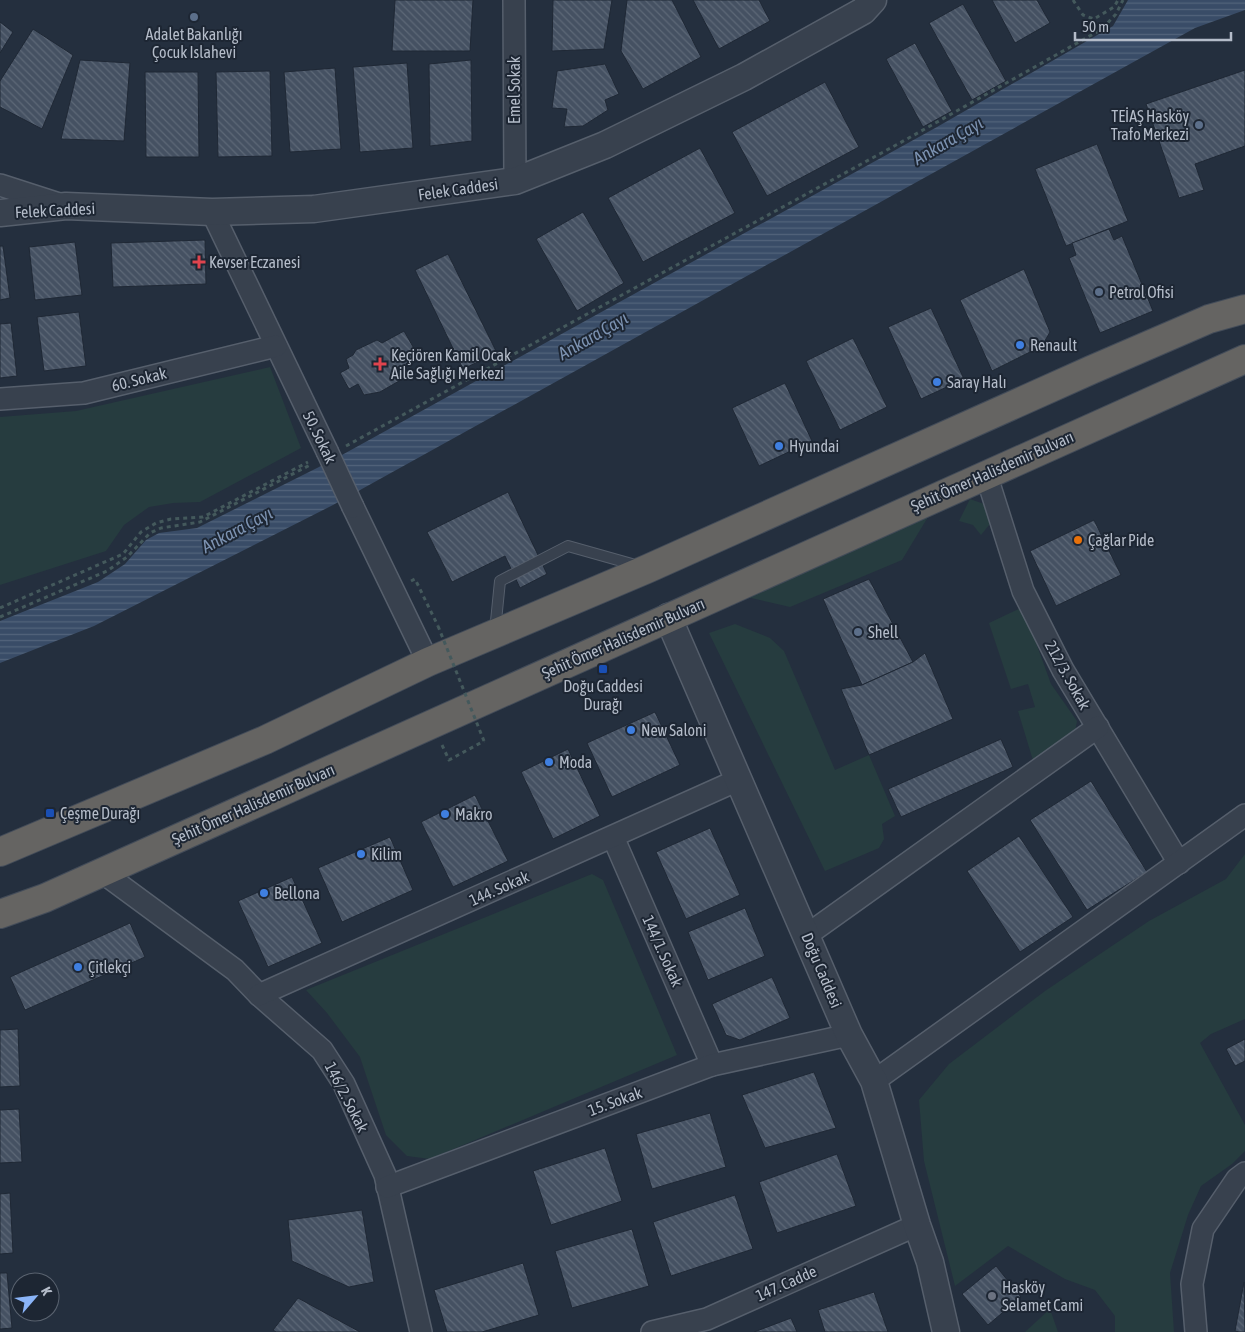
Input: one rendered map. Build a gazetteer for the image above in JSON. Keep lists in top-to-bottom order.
{
  "streets": {
    "highway": ["Şehit Ömer Halisdemir Bulvarı"],
    "street": [
      "Emel Sokak",
      "Felek Caddesi",
      "60. Sokak",
      "50. Sokak",
      "212/3. Sokak",
      "144. Sokak",
      "144/1. Sokak",
      "Doğu Caddesi",
      "146/2. Sokak",
      "15. Sokak",
      "147. Cadde"
    ]
  },
  "crossings": [
    ["Emel Sokak", "Felek Caddesi"],
    ["Felek Caddesi", "50. Sokak"],
    ["60. Sokak", "50. Sokak"],
    ["Şehit Ömer Halisdemir Bulvarı", "212/3. Sokak"],
    ["Şehit Ömer Halisdemir Bulvarı", "Doğu Caddesi"],
    ["Şehit Ömer Halisdemir Bulvarı", "146/2. Sokak"],
    ["144. Sokak", "144/1. Sokak"],
    ["144. Sokak", "Doğu Caddesi"],
    ["144. Sokak", "146/2. Sokak"],
    ["144/1. Sokak", "15. Sokak"],
    ["Doğu Caddesi", "15. Sokak"],
    ["Doğu Caddesi", "147. Cadde"],
    ["146/2. Sokak", "15. Sokak"]
  ],
  "water": ["Ankara Çayı"],
  "places": {
    "other": [
      "Adalet Bakanlığı Çocuk Islahevi",
      "TEİAŞ Hasköy Trafo Merkezi",
      "Petrol Ofisi",
      "Renault",
      "Saray Halı",
      "Hyundai",
      "Çağlar Pide",
      "Shell",
      "New Saloni",
      "Moda",
      "Makro",
      "Kilim",
      "Bellona",
      "Çitlekçi",
      "Hasköy Selamet Cami"
    ],
    "health": ["Kevser Eczanesi", "Keçiören Kamil Ocak Aile Sağlığı Merkezi"],
    "transit": ["Doğu Caddesi Durağı", "Çeşme Durağı"]
  },
  "scale_bar": "50 m",
  "north": "top right"
}
